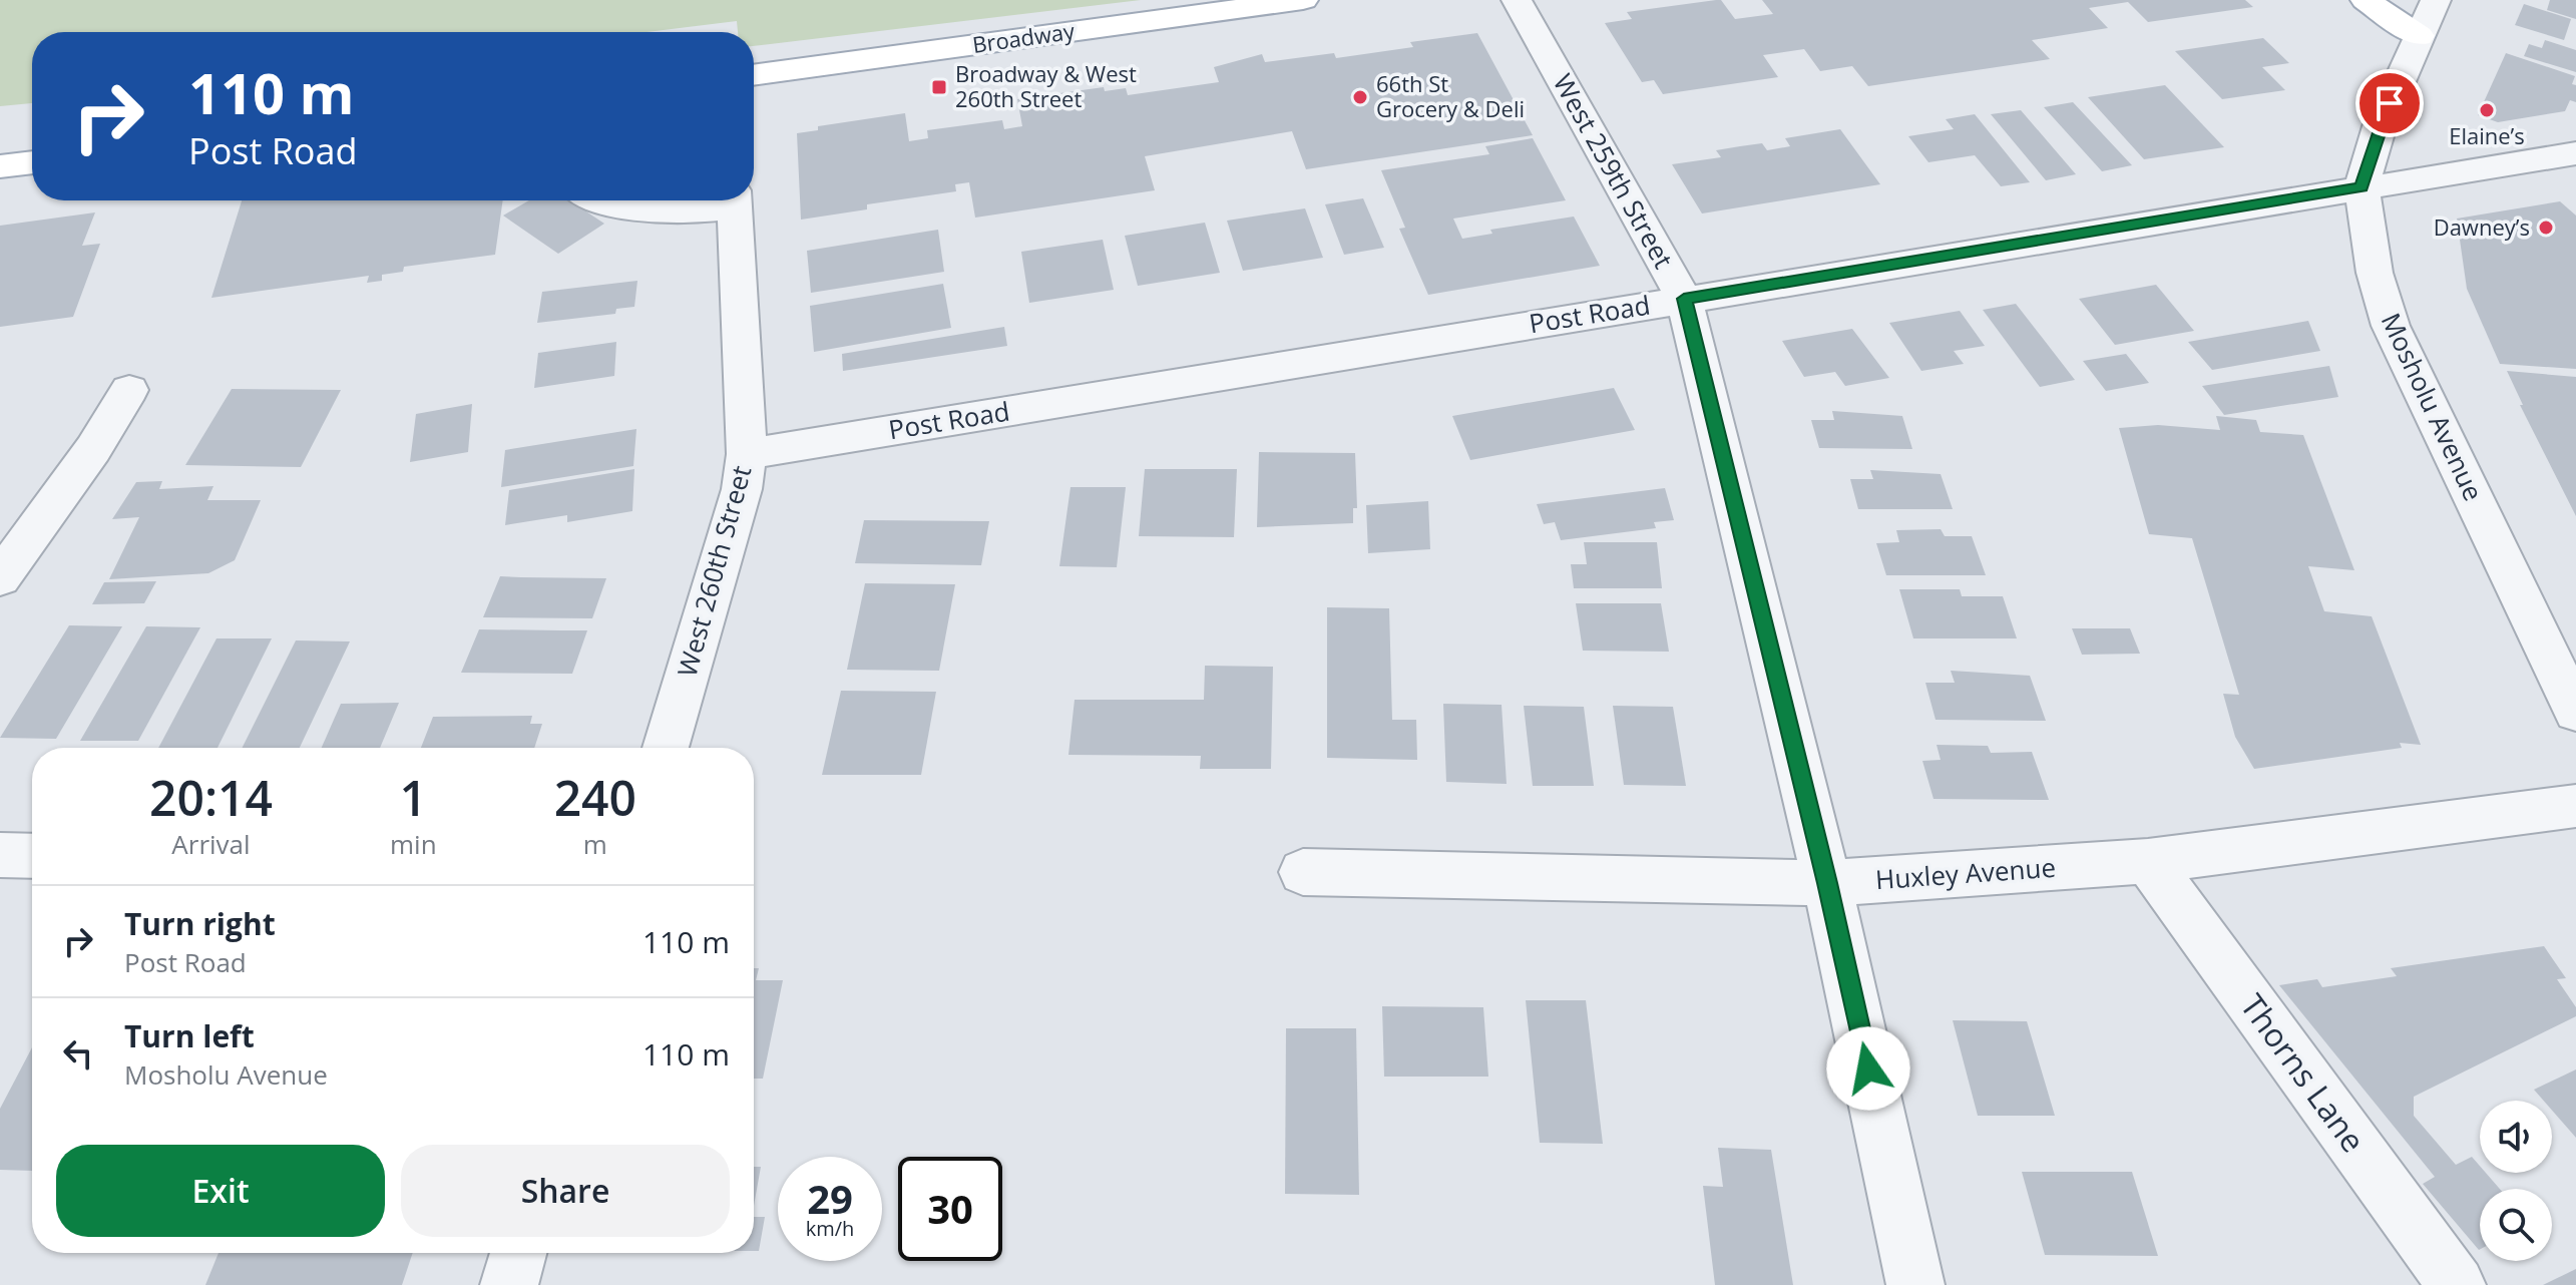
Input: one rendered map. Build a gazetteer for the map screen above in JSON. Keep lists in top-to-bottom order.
{
  "streets": {
    "main road": ["Broadway"],
    "street": [
      "West 259th Street",
      "Post Road",
      "Mosholu Avenue",
      "West 260th Street",
      "Huxley Avenue",
      "Thorns Lane"
    ]
  },
  "crossings": [
    ["West 259th Street", "Post Road"],
    ["West 259th Street", "Huxley Avenue"],
    ["Post Road", "Mosholu Avenue"],
    ["Post Road", "West 260th Street"],
    ["Huxley Avenue", "Thorns Lane"]
  ],
  "places": {
    "transit": ["Broadway & West 260th Street"],
    "other": ["66th St Grocery & Deli", "Elaine’s", "Dawney’s"]
  },
  "page": {
    "turn": ["110 m", "Post Road"],
    "eta": [
      "20:14",
      "Arrival",
      "1",
      "min",
      "240",
      "m"
    ],
    "list": [
      {
        "name": "Turn right",
        "note": "Post Road",
        "value": "110 m"
      },
      {
        "name": "Turn left",
        "note": "Mosholu Avenue",
        "value": "110 m"
      }
    ],
    "buttons": ["Exit", "Share"],
    "speed": "29 km/h",
    "limit": "30"
  }
}
